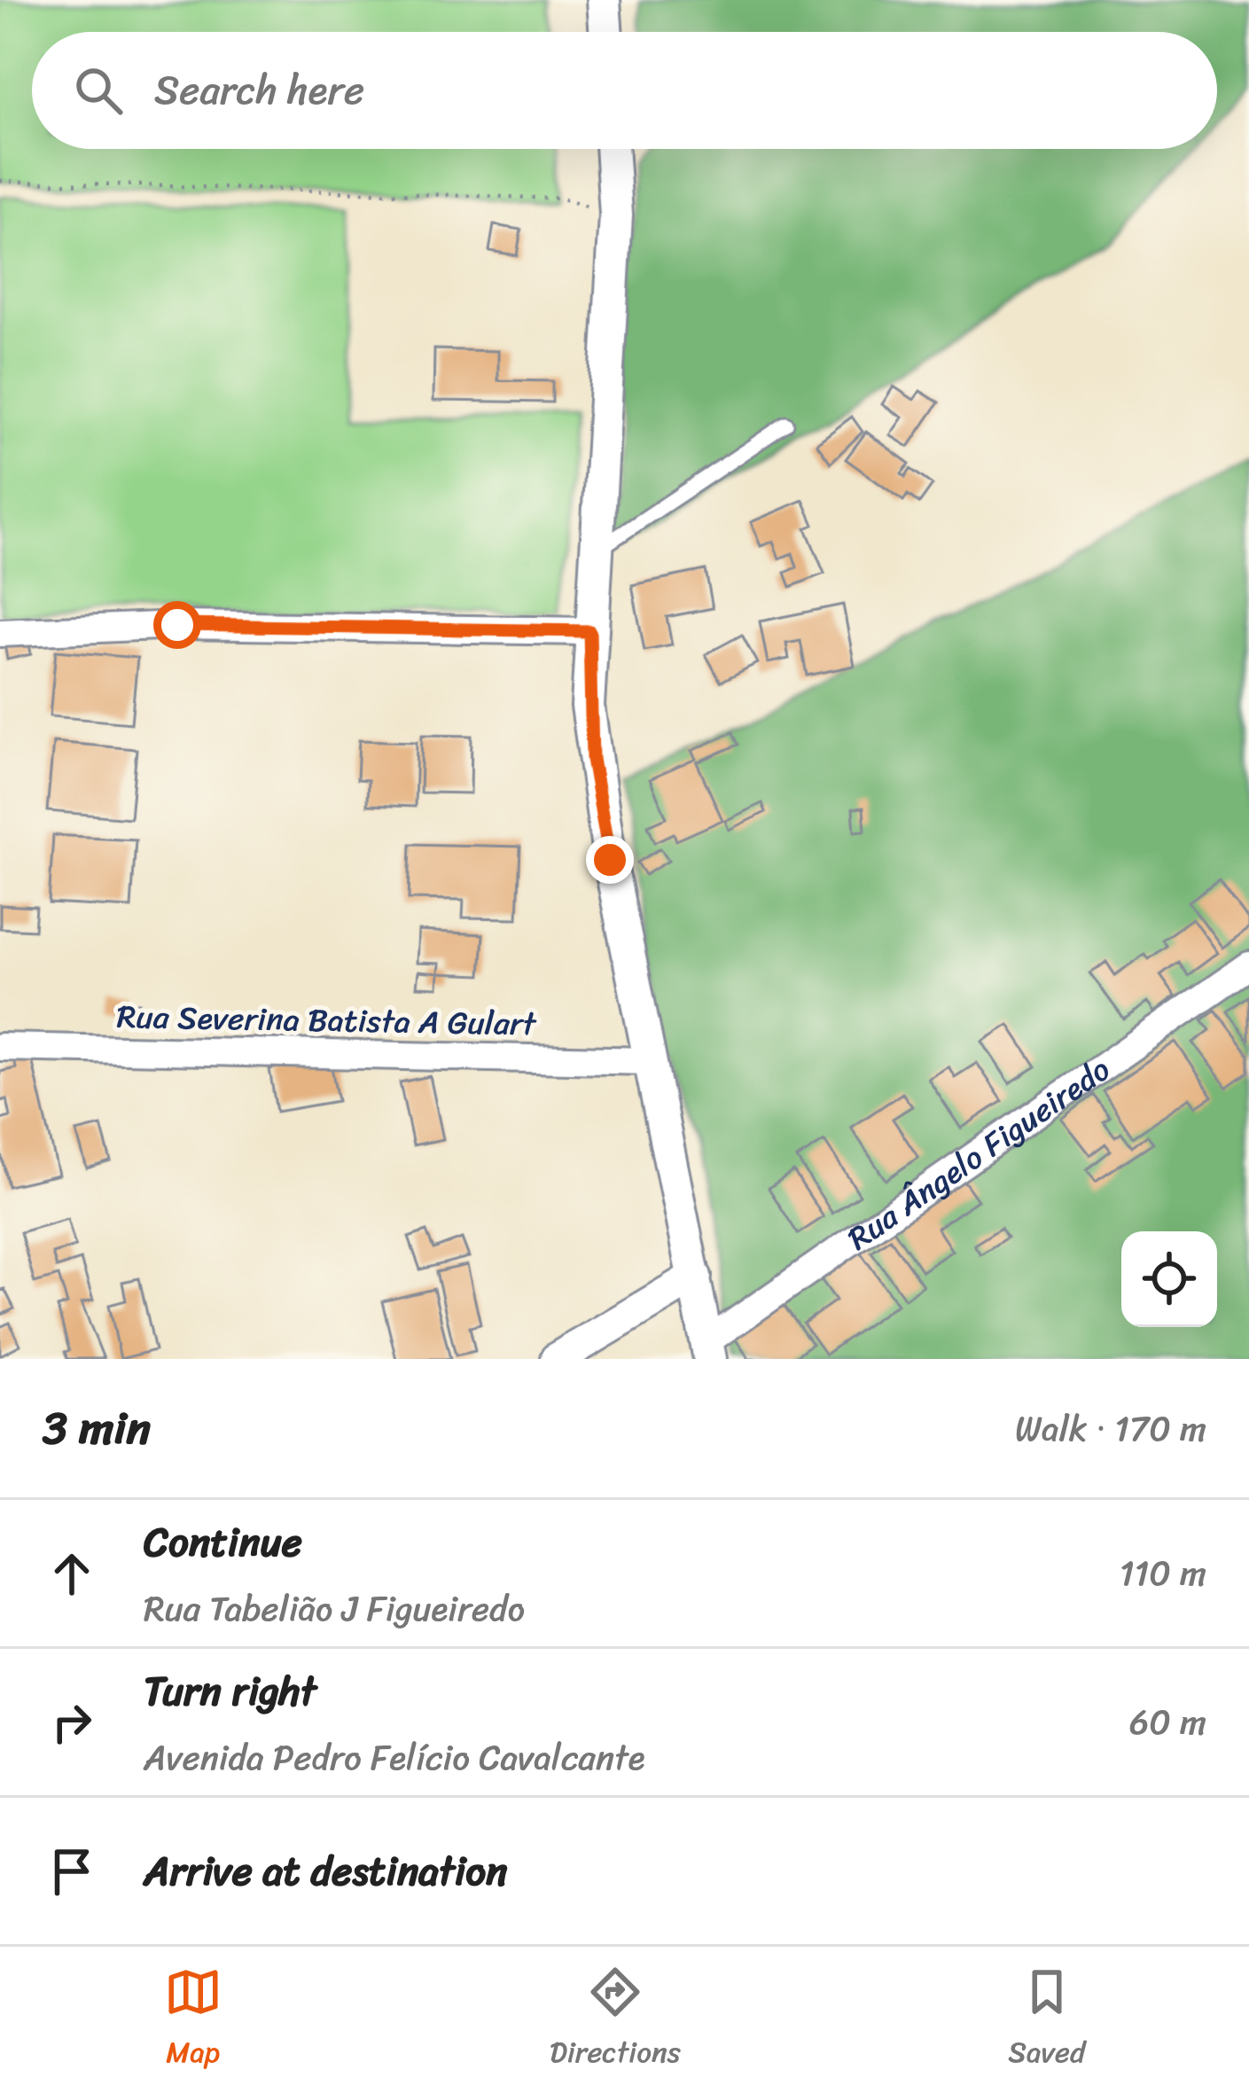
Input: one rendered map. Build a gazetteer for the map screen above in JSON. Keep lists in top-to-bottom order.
{
  "streets": {
    "street": ["Rua Severina Batista A Gulart", "Rua Ângelo Figueiredo"]
  },
  "page": {
    "search": "Search here",
    "heading": ["3 min", "Walk · 170 m"],
    "list": [
      ["Continue", "Rua Tabelião J Figueiredo", "110 m"],
      ["Turn right", "Avenida Pedro Felício Cavalcante", "60 m"],
      "Arrive at destination"
    ],
    "nav": ["Map", "Directions", "Saved"]
  }
}
